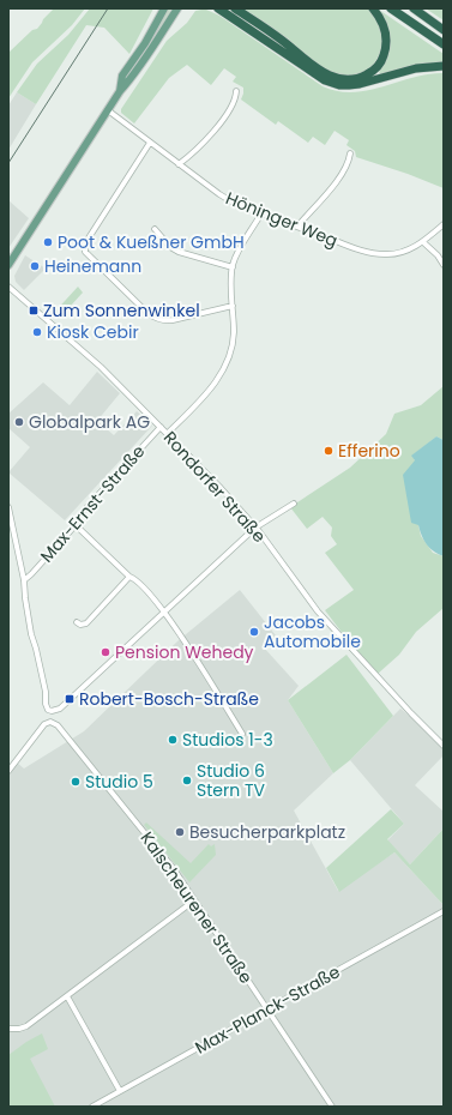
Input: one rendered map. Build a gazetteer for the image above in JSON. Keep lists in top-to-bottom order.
{
  "streets": {
    "street": [
      "Höninger Weg",
      "Rondorfer Straße",
      "Max-Ernst-Straße",
      "Kalscheurener Straße",
      "Max-Planck-Straße"
    ]
  },
  "crossings": [
    ["Rondorfer Straße", "Max-Ernst-Straße"],
    ["Kalscheurener Straße", "Max-Planck-Straße"]
  ],
  "places": {
    "other": [
      "Poot & Kueßner GmbH",
      "Heinemann",
      "Kiosk Cebir",
      "Globalpark AG",
      "Efferino",
      "Jacobs Automobile",
      "Pension Wehedy",
      "Studios 1-3",
      "Studio 6 Stern TV",
      "Studio 5",
      "Besucherparkplatz"
    ],
    "transit": ["Zum Sonnenwinkel", "Robert-Bosch-Straße"]
  }
}
